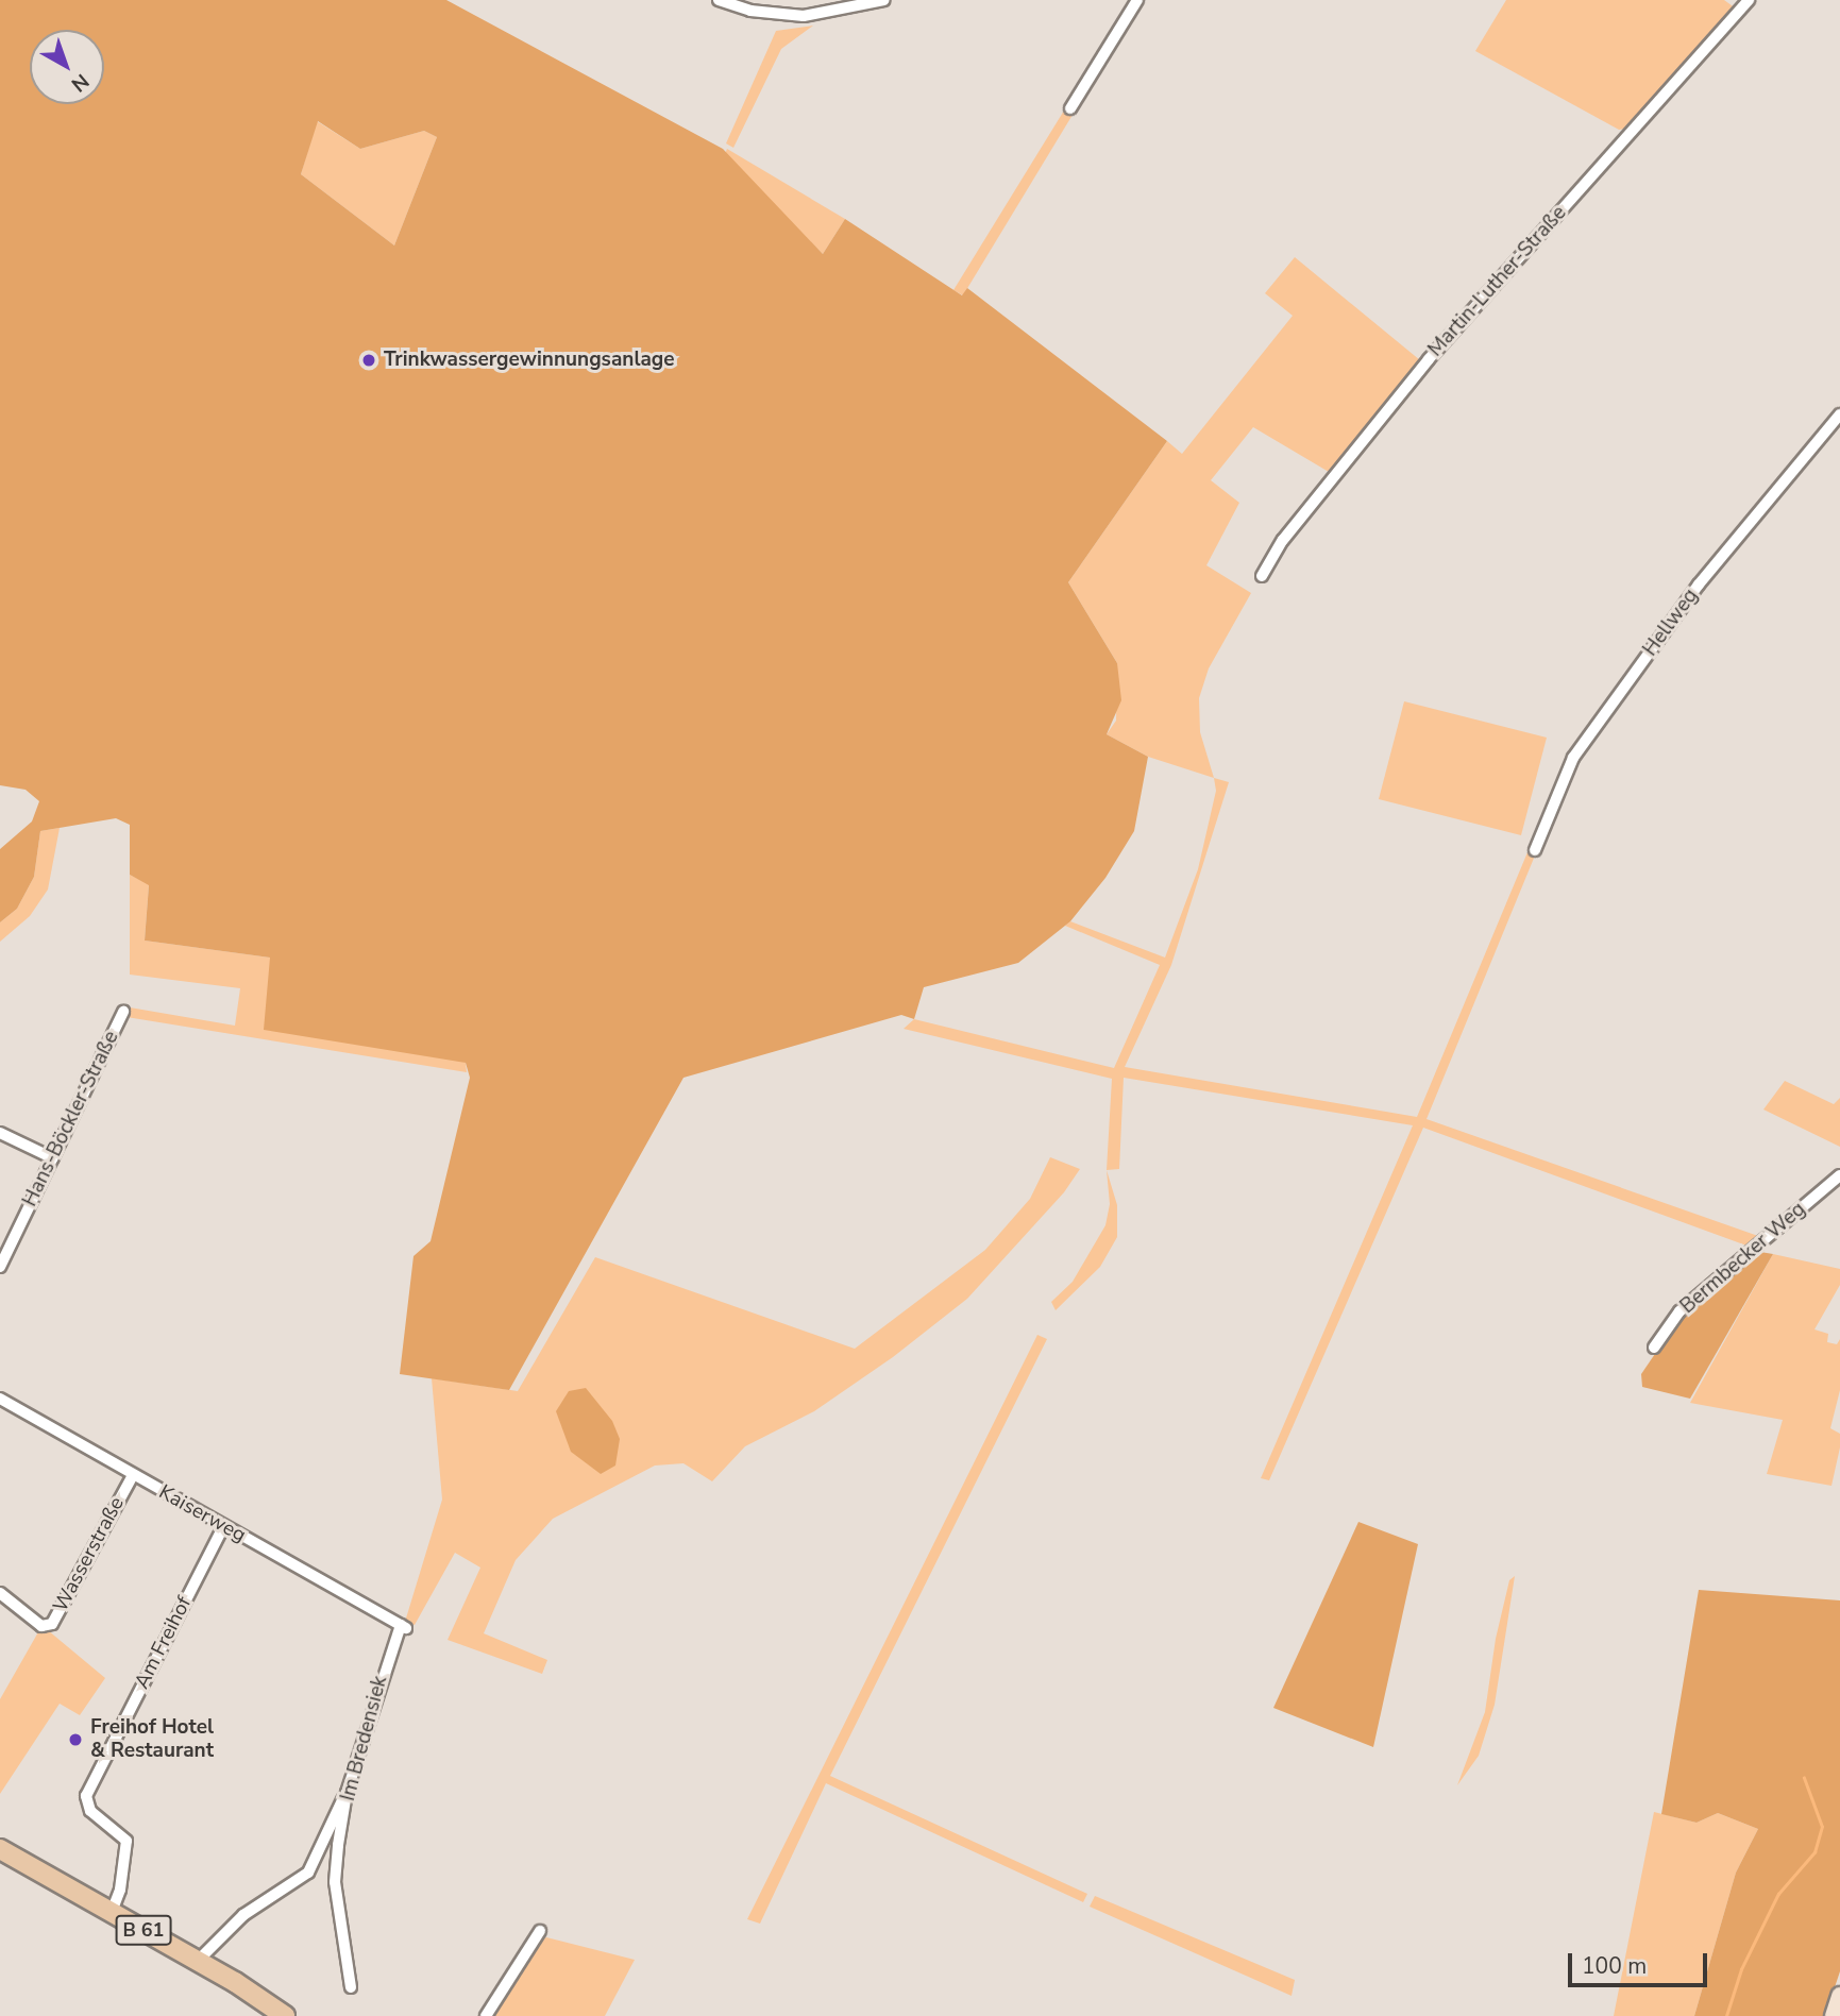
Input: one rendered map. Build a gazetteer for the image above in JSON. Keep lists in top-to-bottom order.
{
  "streets": {
    "main road": ["B 61"],
    "street": [
      "Martin-Luther-Straße",
      "Hellweg",
      "Hans-Böckler-Straße",
      "Bermbecker Weg",
      "Kaiserweg",
      "Wasserstraße",
      "Am Freihof",
      "Im Bredensiek"
    ]
  },
  "crossings": [
    ["Kaiserweg", "Wasserstraße"],
    ["Kaiserweg", "Am Freihof"],
    ["Kaiserweg", "Im Bredensiek"],
    ["Am Freihof", "B 61"]
  ],
  "places": ["Trinkwassergewinnungsanlage", "Freihof Hotel & Restaurant"],
  "scale_bar": "100 m",
  "north": "bottom right"
}
